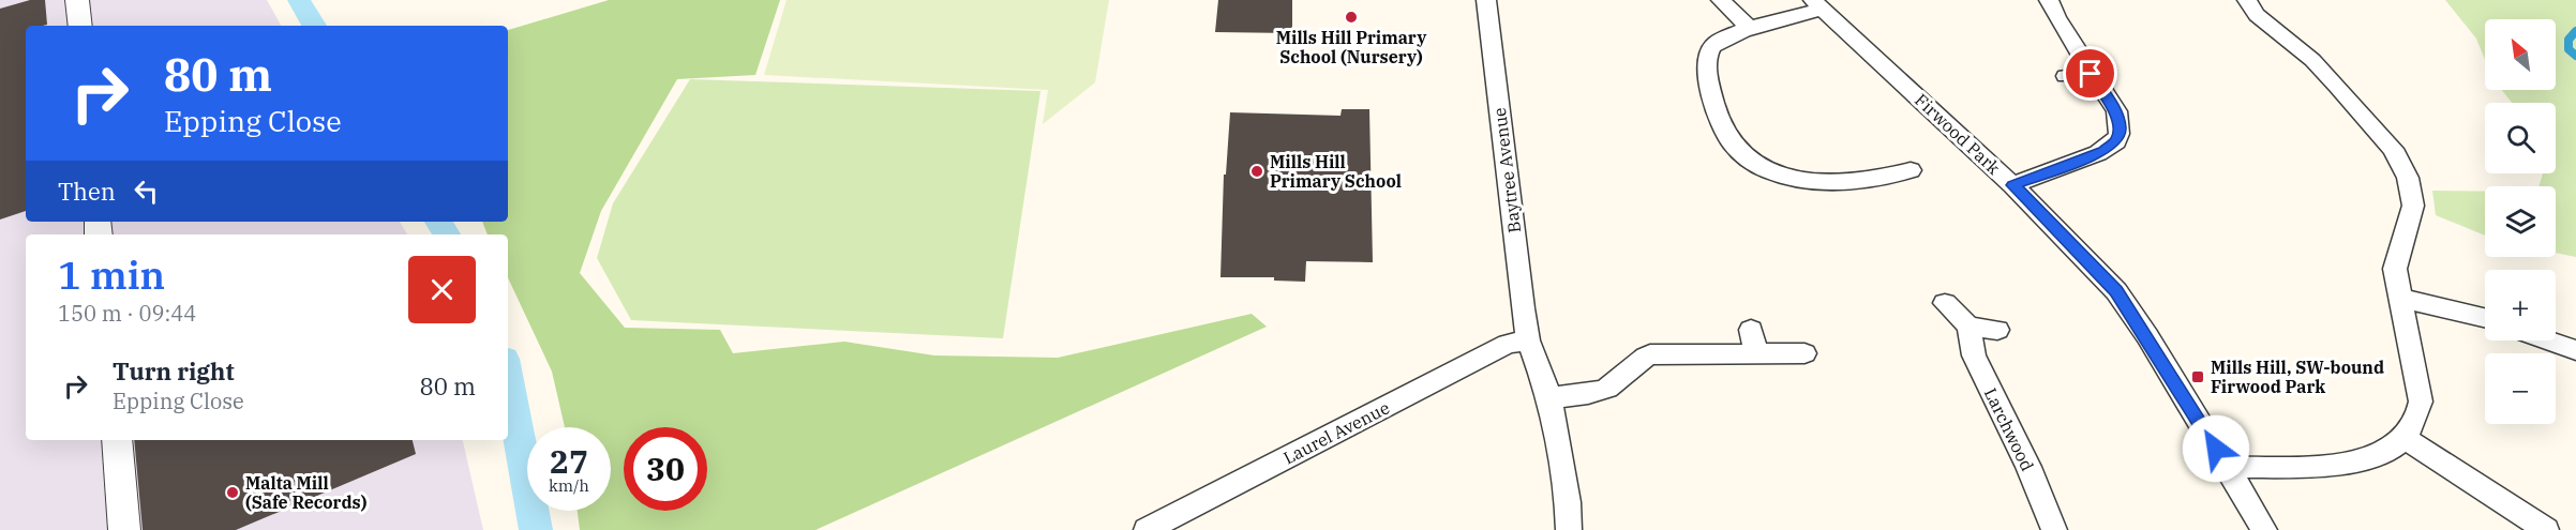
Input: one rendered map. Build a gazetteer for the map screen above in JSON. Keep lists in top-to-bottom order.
{
  "streets": {
    "street": [
      "Firwood Park",
      "Baytree Avenue",
      "Larchwood",
      "Laurel Avenue"
    ]
  },
  "crossings": [
    ["Baytree Avenue", "Laurel Avenue"]
  ],
  "places": {
    "other": ["Mills Hill Primary School (Nursery)", "Mills Hill Primary School", "Malta Mill (Safe Records)"],
    "transit": ["Mills Hill, SW-bound Firwood Park"]
  },
  "north": "top left",
  "page": {
    "map_buttons": ["+", "−"],
    "turn": ["80 m", "Epping Close"],
    "then": "Then",
    "heading": ["1 min", "150 m · 09:44"],
    "list": [
      {
        "name": "Turn right",
        "note": "Epping Close",
        "value": "80 m"
      }
    ],
    "speed": "27 km/h",
    "limit": "30"
  }
}
